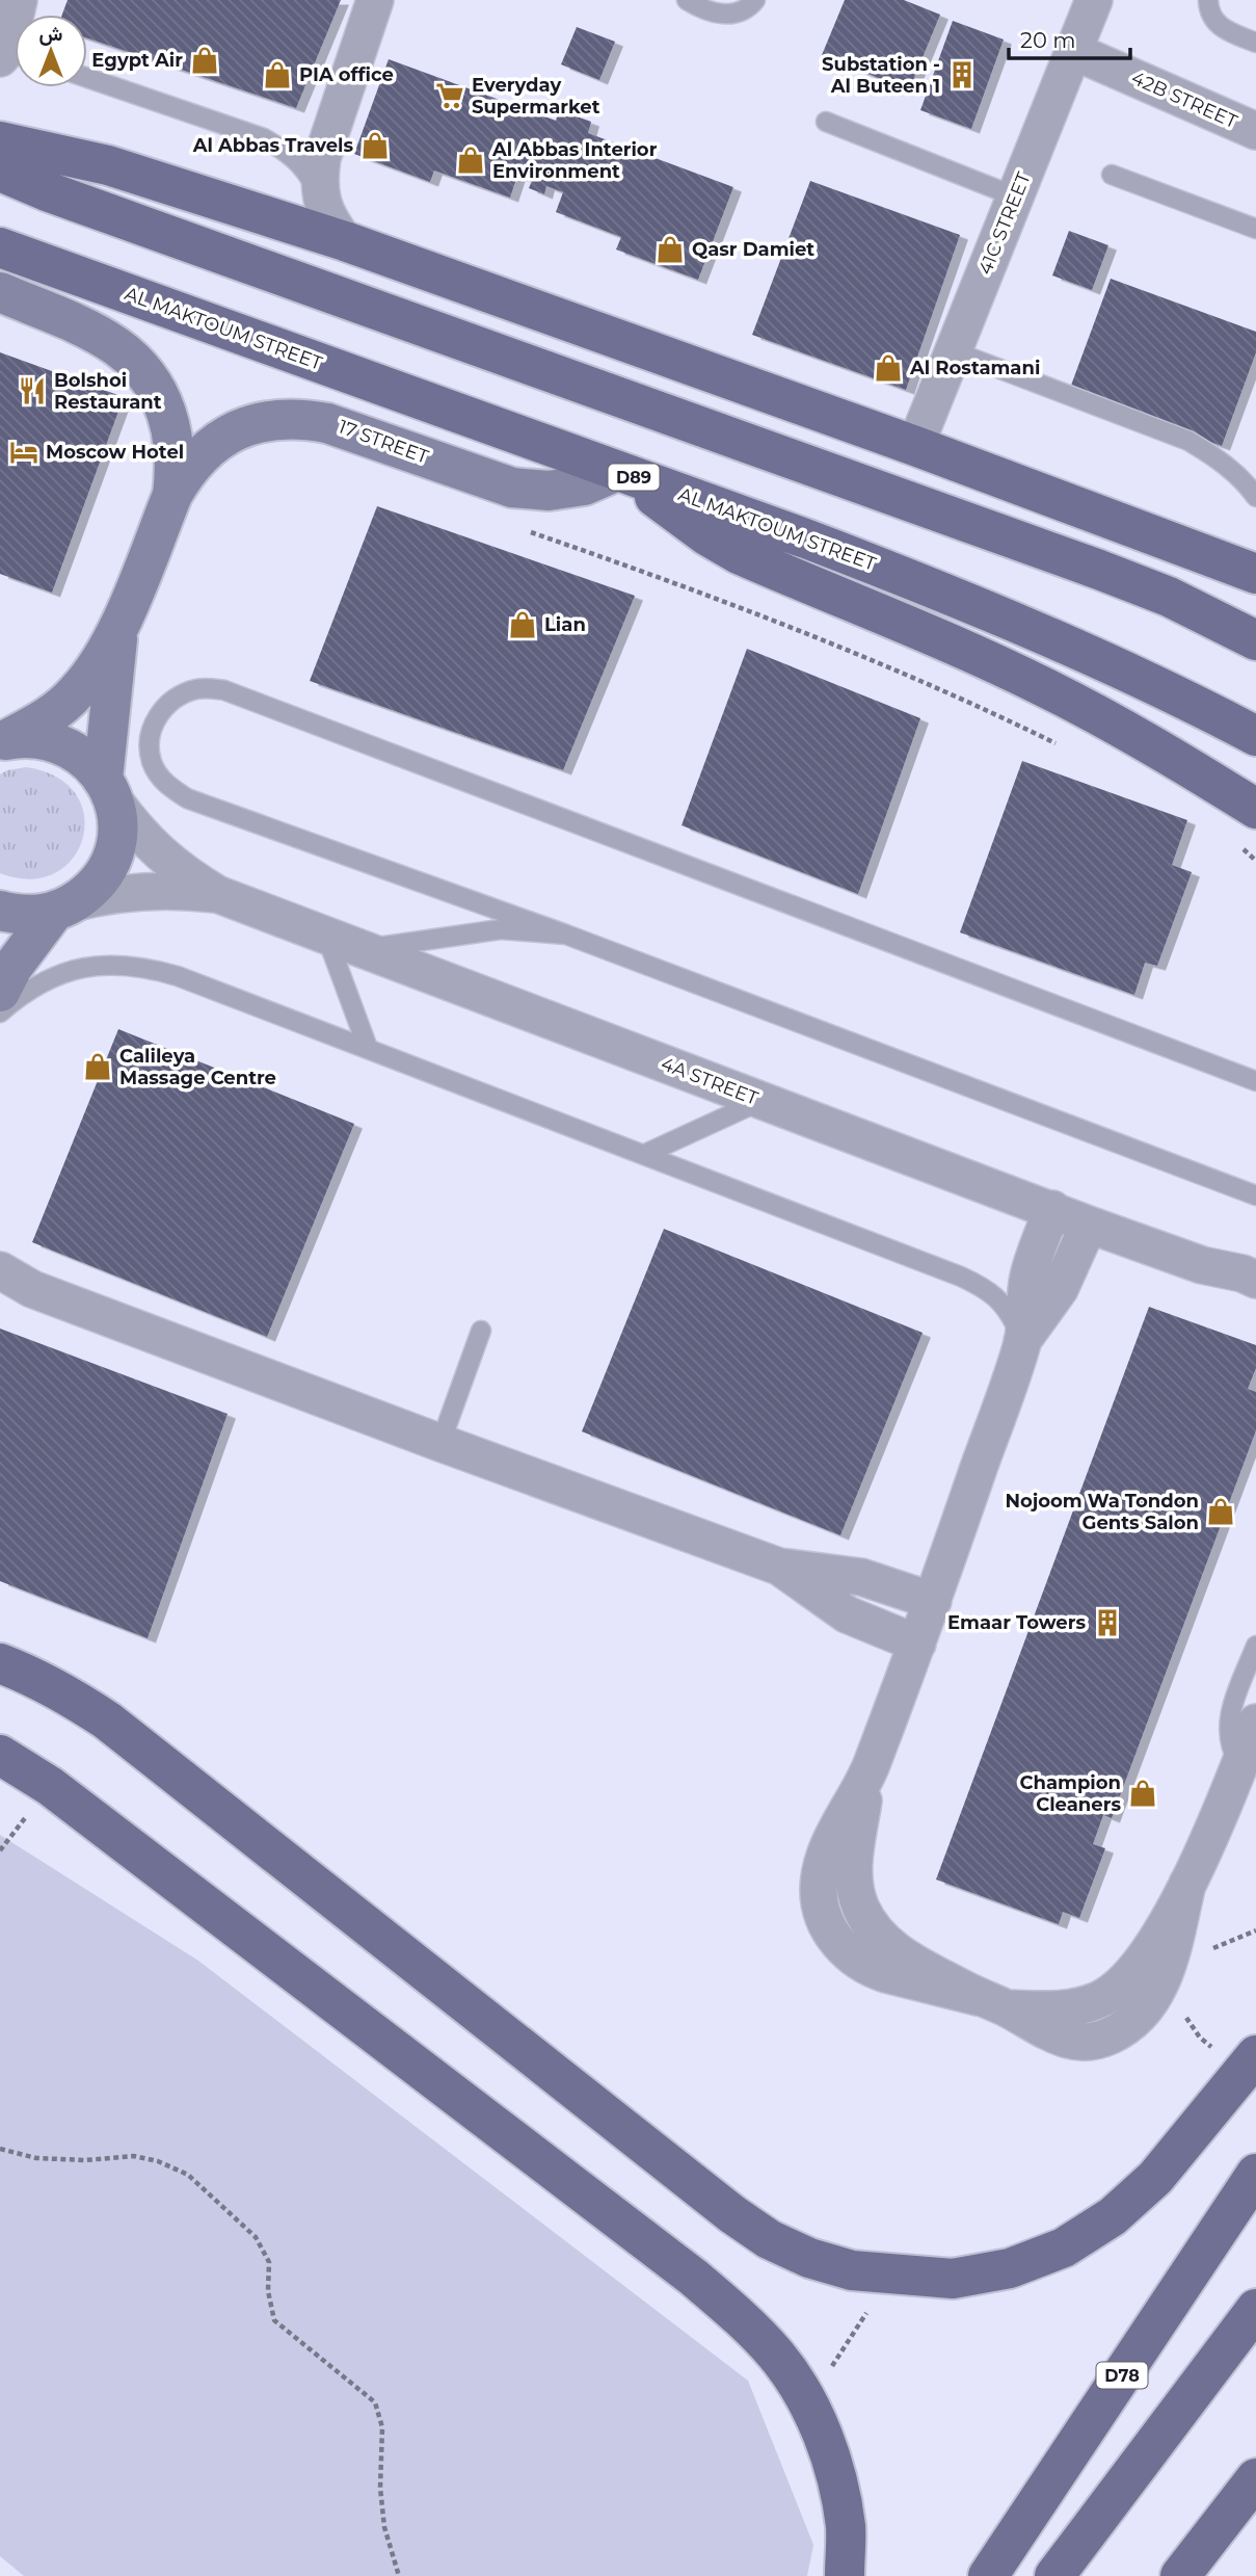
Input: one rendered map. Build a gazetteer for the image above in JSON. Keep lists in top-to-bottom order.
{
  "streets": {
    "main road": ["AL MAKTOUM STREET", "D89", "D78"],
    "street": [
      "42B STREET",
      "41C STREET",
      "17 STREET",
      "4A STREET"
    ]
  },
  "crossings": [
    ["42B STREET", "41C STREET"],
    ["AL MAKTOUM STREET", "17 STREET"],
    ["17 STREET", "4A STREET"]
  ],
  "places": {
    "shop": [
      "Egypt Air",
      "PIA office",
      "Al Abbas Travels",
      "Al Abbas Interior Environment",
      "Qasr Damiet",
      "Al Rostamani",
      "Lian",
      "Calileya Massage Centre",
      "Nojoom Wa Tondon Gents Salon",
      "Champion Cleaners"
    ],
    "building": ["Substation - Al Buteen 1", "Emaar Towers"],
    "supermarket": ["Everyday Supermarket"],
    "restaurant": ["Bolshoi Restaurant"],
    "hotel": ["Moscow Hotel"]
  },
  "scale_bar": "20 m",
  "north": "top"
}
